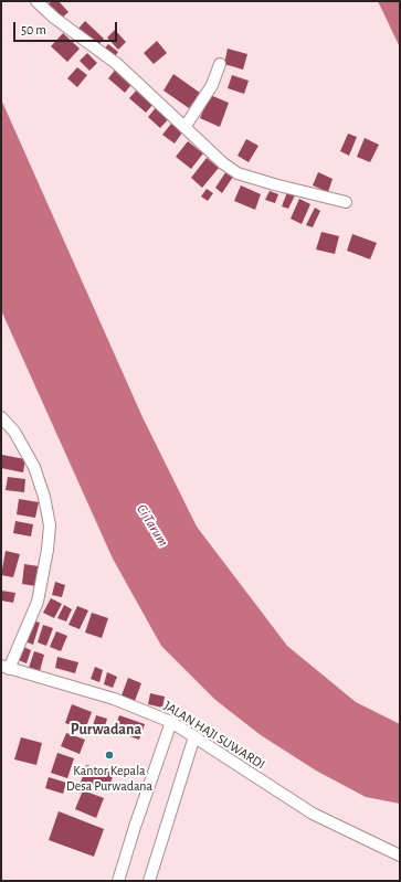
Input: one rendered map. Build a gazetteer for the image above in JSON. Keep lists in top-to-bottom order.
{
  "streets": {
    "street": ["JALAN HAJI SUWARDI"]
  },
  "districts": ["Purwadana"],
  "water": ["Ci Tarum"],
  "places": ["Kantor Kepala Desa Purwadana"],
  "scale_bar": "50 m"
}
